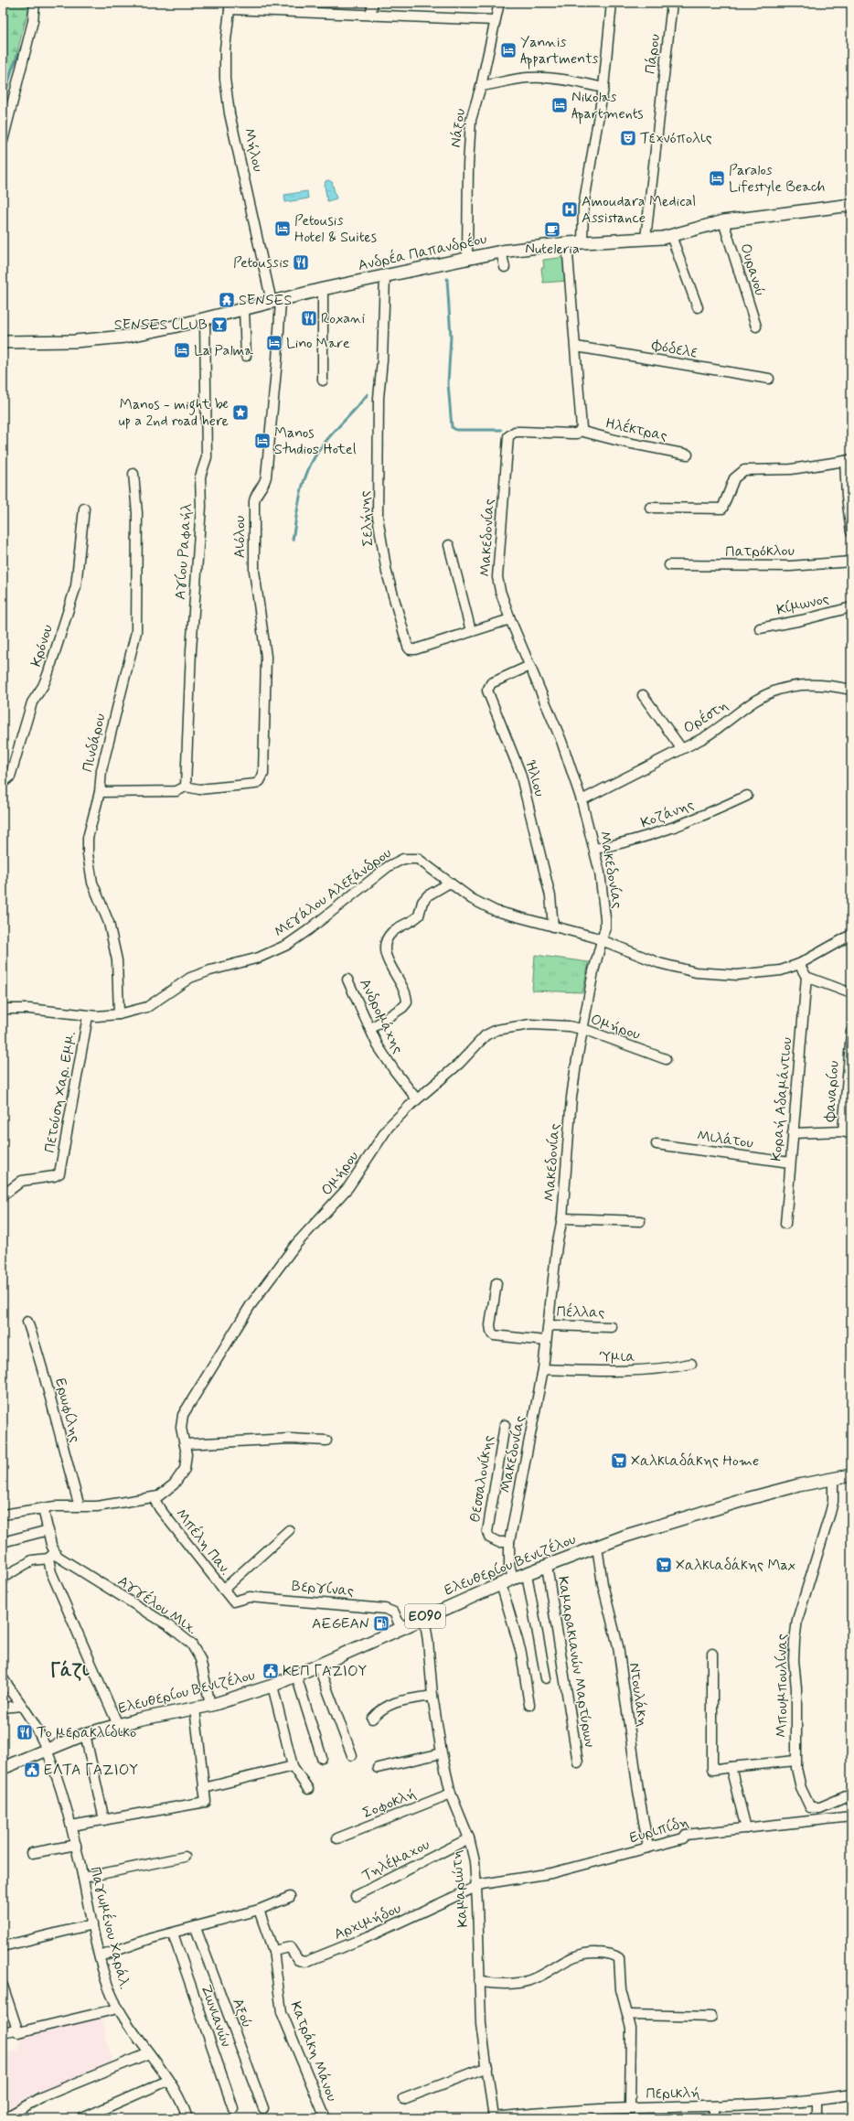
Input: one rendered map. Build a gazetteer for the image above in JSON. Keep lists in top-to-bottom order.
{
  "streets": {
    "main road": ["Ανδρέα Παπανδρέου", "Ελευθερίου Βενιζέλου", "ΕΟ90"],
    "street": [
      "Πάρου",
      "Νάξου",
      "Μήλου",
      "Ουρανού",
      "Φόδελε",
      "Ηλέκτρας",
      "Σελήνης",
      "Αιόλου",
      "Μακεδονίας",
      "Αγίου Ραφαήλ",
      "Πατρόκλου",
      "Κίμωνος",
      "Κρόνου",
      "Ορέστη",
      "Πινδάρου",
      "Ήλιου",
      "Κοζάνης",
      "Μεγάλου Αλεξάνδρου",
      "Ανδρομάχης",
      "Ομήρου",
      "Φαναρίου",
      "Πετούση Χαρ. Εμμ.",
      "Κοραή Αδαμάντιου",
      "Μιλάτου",
      "Πέλλας",
      "Ύμια",
      "Ερωφίλης",
      "Θεσσαλονίκης",
      "Μπέλη Παν.",
      "Βεργίνας",
      "Αγγέλου Μιχ.",
      "Καμαρακιανών Μαρτύρων",
      "Μπουμπουλίνας",
      "Ντουλάκη",
      "Σοφοκλή",
      "Ευριπίδη",
      "Τηλέμαχου",
      "Καμαριώτη",
      "Αρχιμήδου",
      "Παγωμένου Χαράλ.",
      "Αξού",
      "Ζωνιανών",
      "Κατράκη Μάνου",
      "Περικλή"
    ]
  },
  "crossings": [
    ["Πάρου", "Ανδρέα Παπανδρέου"],
    ["Νάξου", "Ανδρέα Παπανδρέου"],
    ["Μήλου", "Ανδρέα Παπανδρέου"],
    ["Μήλου", "Αιόλου"],
    ["Ανδρέα Παπανδρέου", "Ουρανού"],
    ["Ανδρέα Παπανδρέου", "Σελήνης"],
    ["Ανδρέα Παπανδρέου", "Αιόλου"],
    ["Ανδρέα Παπανδρέου", "Αγίου Ραφαήλ"],
    ["Ηλέκτρας", "Μακεδονίας"],
    ["Σελήνης", "Μακεδονίας"],
    ["Αιόλου", "Αγίου Ραφαήλ"],
    ["Μακεδονίας", "Ορέστη"],
    ["Μακεδονίας", "Ήλιου"],
    ["Μακεδονίας", "Κοζάνης"],
    ["Μακεδονίας", "Μεγάλου Αλεξάνδρου"],
    ["Μακεδονίας", "Ομήρου"],
    ["Μακεδονίας", "Πέλλας"],
    ["Μακεδονίας", "Ύμια"],
    ["Μακεδονίας", "Θεσσαλονίκης"],
    ["Μακεδονίας", "Ελευθερίου Βενιζέλου"],
    ["Πινδάρου", "Μεγάλου Αλεξάνδρου"],
    ["Ήλιου", "Μεγάλου Αλεξάνδρου"],
    ["Μεγάλου Αλεξάνδρου", "Πετούση Χαρ. Εμμ."],
    ["Ανδρομάχης", "Ομήρου"],
    ["Ομήρου", "Μπέλη Παν."],
    ["Κοραή Αδαμάντιου", "Μιλάτου"],
    ["Μπέλη Παν.", "Βεργίνας"],
    ["Ελευθερίου Βενιζέλου", "Βεργίνας"],
    ["Ελευθερίου Βενιζέλου", "Αγγέλου Μιχ."],
    ["Ελευθερίου Βενιζέλου", "Καμαρακιανών Μαρτύρων"],
    ["Ελευθερίου Βενιζέλου", "Μπουμπουλίνας"],
    ["Ελευθερίου Βενιζέλου", "Ντουλάκη"],
    ["Ελευθερίου Βενιζέλου", "Καμαριώτη"],
    ["Ελευθερίου Βενιζέλου", "Παγωμένου Χαράλ."],
    ["Ντουλάκη", "Ευριπίδη"],
    ["Σοφοκλή", "Καμαριώτη"],
    ["Ευριπίδη", "Καμαριώτη"],
    ["Ευριπίδη", "Αρχιμήδου"],
    ["Τηλέμαχου", "Καμαριώτη"],
    ["Καμαριώτη", "Αρχιμήδου"],
    ["Καμαριώτη", "Περικλή"],
    ["Αρχιμήδου", "Κατράκη Μάνου"]
  ],
  "districts": ["Γάζι"],
  "places": {
    "hotel": [
      "Yannis Appartments",
      "Nikolas Apartments",
      "Paralos Lifestyle Beach",
      "Petousis Hotel & Suites",
      "Lino Mare",
      "La Palma",
      "Manos Studios Hotel"
    ],
    "theatre": ["Τεχνόπολις"],
    "hospital": ["Amoudara Medical Assistance"],
    "cafe": ["Nuteleria"],
    "restaurant": ["Petoussis", "Roxani", "Το μερακλίδικο"],
    "temple": ["SENSES"],
    "bar": ["SENSES CLUB"],
    "place": ["Manos - might be up a 2nd road here"],
    "supermarket": ["Χαλκιαδάκης Home", "Χαλκιαδάκης Max"],
    "fuel station": ["AEGEAN"],
    "public building": ["ΚΕΠ ΓΑΖΙΟΥ", "ΕΛΤΑ ΓΑΖΙΟΥ"]
  }
}
